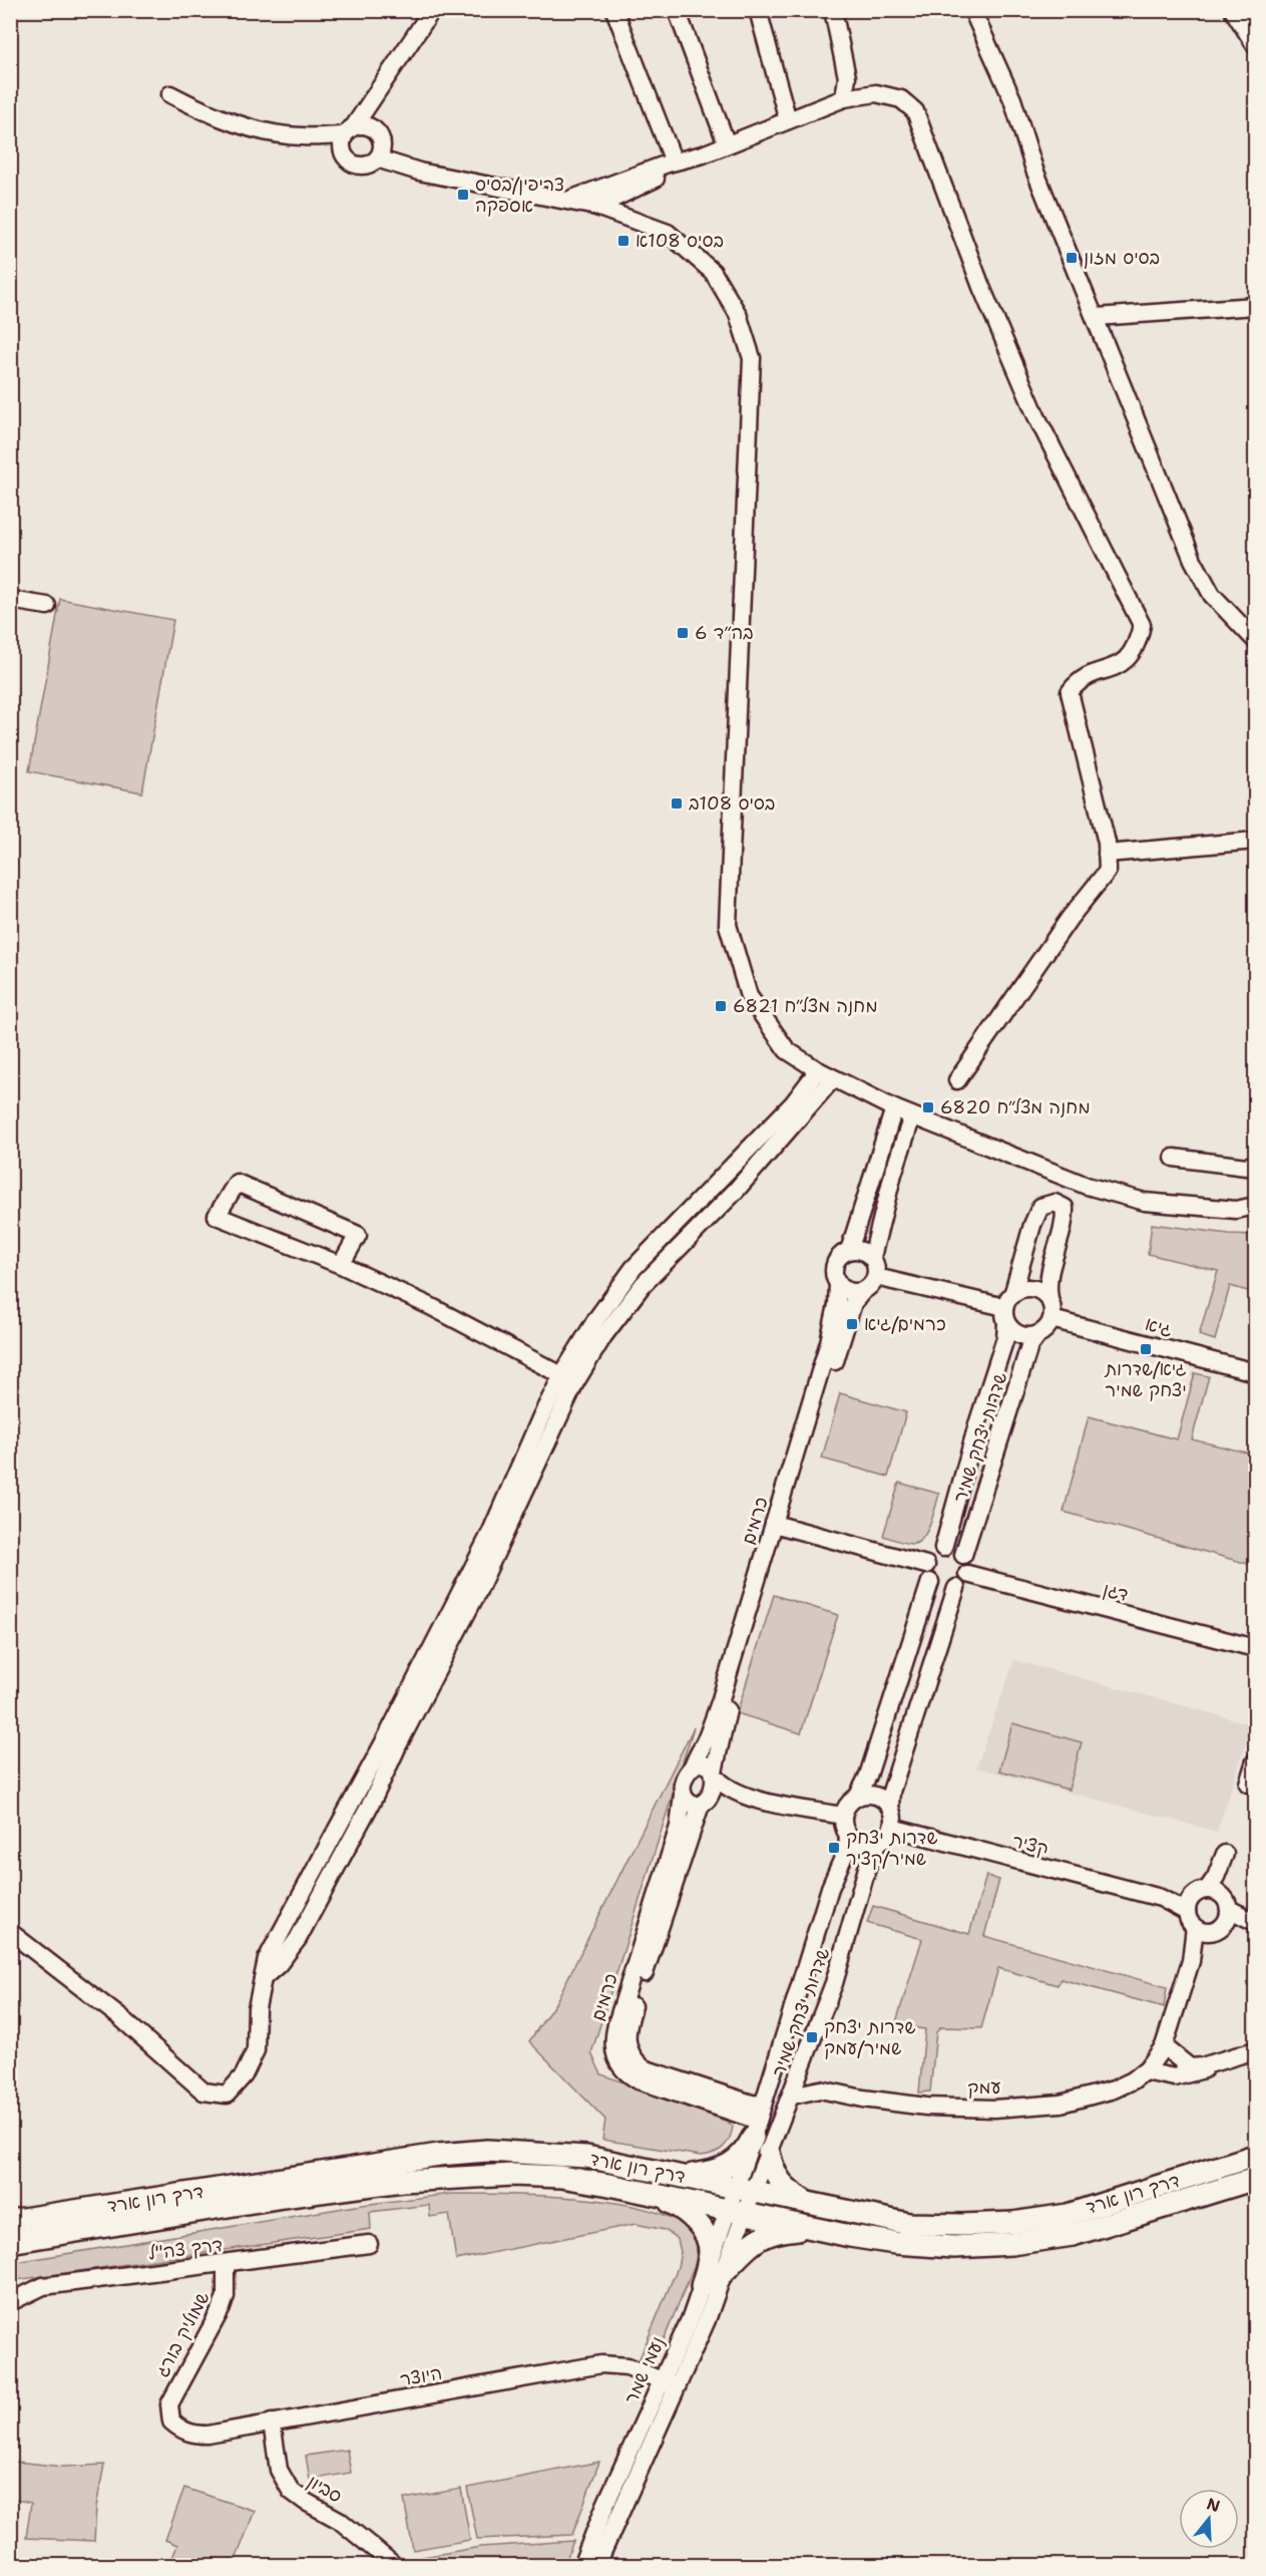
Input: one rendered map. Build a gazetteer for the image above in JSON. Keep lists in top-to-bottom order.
{
  "streets": {
    "main road": ["דרך רון ארד"],
    "street": [
      "גיא",
      "שדרות יצחק שמיר",
      "כרמים",
      "דגן",
      "קציר",
      "עמק",
      "דרך צה\"ל",
      "שמוליק בורג",
      "נעמי שמר",
      "היוצר",
      "סביון"
    ]
  },
  "crossings": [
    ["גיא", "שדרות יצחק שמיר"],
    ["שדרות יצחק שמיר", "כרמים"],
    ["שדרות יצחק שמיר", "דגן"],
    ["שדרות יצחק שמיר", "קציר"],
    ["שדרות יצחק שמיר", "עמק"],
    ["שדרות יצחק שמיר", "דרך רון ארד"],
    ["שדרות יצחק שמיר", "נעמי שמר"],
    ["קציר", "עמק"],
    ["דרך רון ארד", "נעמי שמר"],
    ["דרך צה\"ל", "שמוליק בורג"],
    ["שמוליק בורג", "היוצר"],
    ["נעמי שמר", "היוצר"],
    ["היוצר", "סביון"]
  ],
  "places": {
    "transit": [
      "צריפין/בסיס אספקה",
      "בסיס 108א",
      "בסיס מזון",
      "בה״ד 6",
      "בסיס 108ב",
      "מחנה מצל״ח 6821",
      "מחנה מצל״ח 6820",
      "כרמים/גיא",
      "גיא/שדרות יצחק שמיר",
      "שדרות יצחק שמיר/קציר",
      "שדרות יצחק שמיר/עמק"
    ]
  },
  "north": "top"
}
